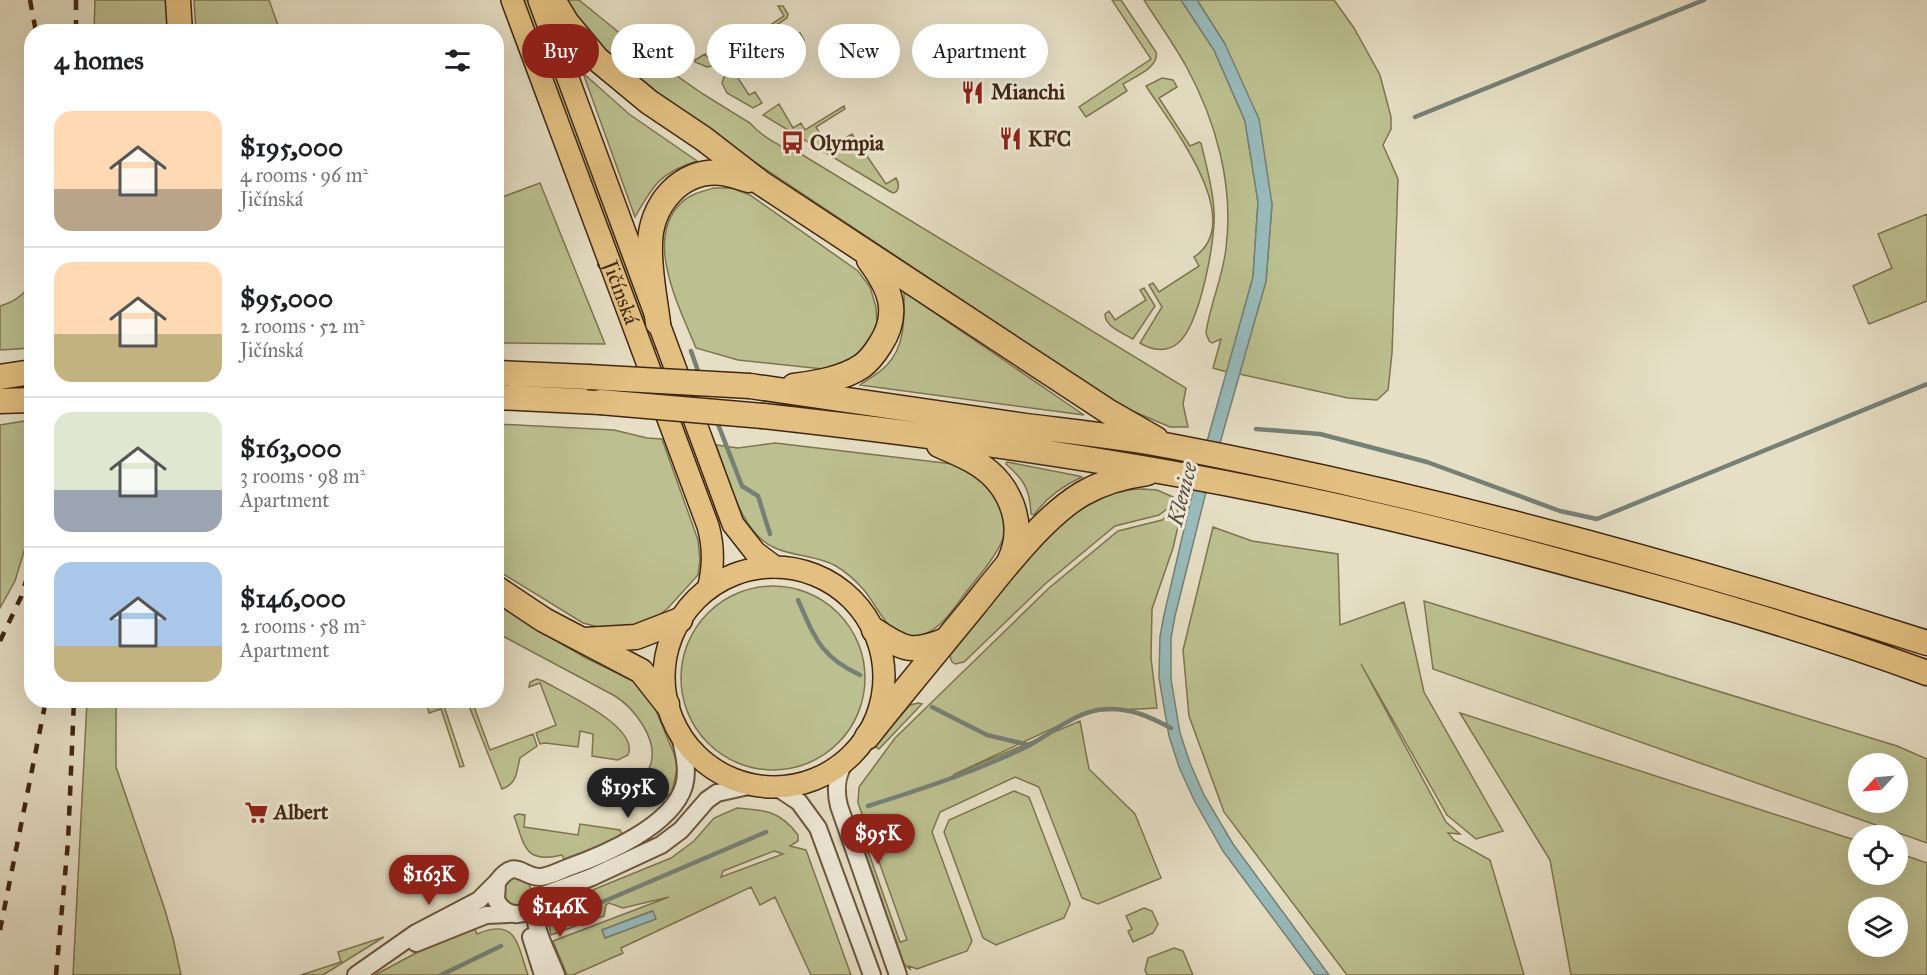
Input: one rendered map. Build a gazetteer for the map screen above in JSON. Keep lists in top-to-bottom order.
{
  "streets": {
    "main road": ["Jičínská"]
  },
  "water": ["Klenice"],
  "places": {
    "restaurant": ["Mianchi", "KFC"],
    "bus stop": ["Olympia"],
    "supermarket": ["Albert"]
  },
  "north": "bottom left",
  "page": {
    "chip": [
      "Buy",
      "Rent",
      "Filters",
      "New",
      "Apartment"
    ],
    "heading": "4 homes",
    "list": [
      {
        "name": "$195,000",
        "note": "4 rooms · 96 m² · Jičínská"
      },
      {
        "name": "$95,000",
        "note": "2 rooms · 52 m² · Jičínská"
      },
      {
        "name": "$163,000",
        "note": "3 rooms · 98 m² · Apartment"
      },
      {
        "name": "$146,000",
        "note": "2 rooms · 58 m² · Apartment"
      }
    ],
    "price": [
      "$195K",
      "$95K",
      "$163K",
      "$146K"
    ]
  }
}
